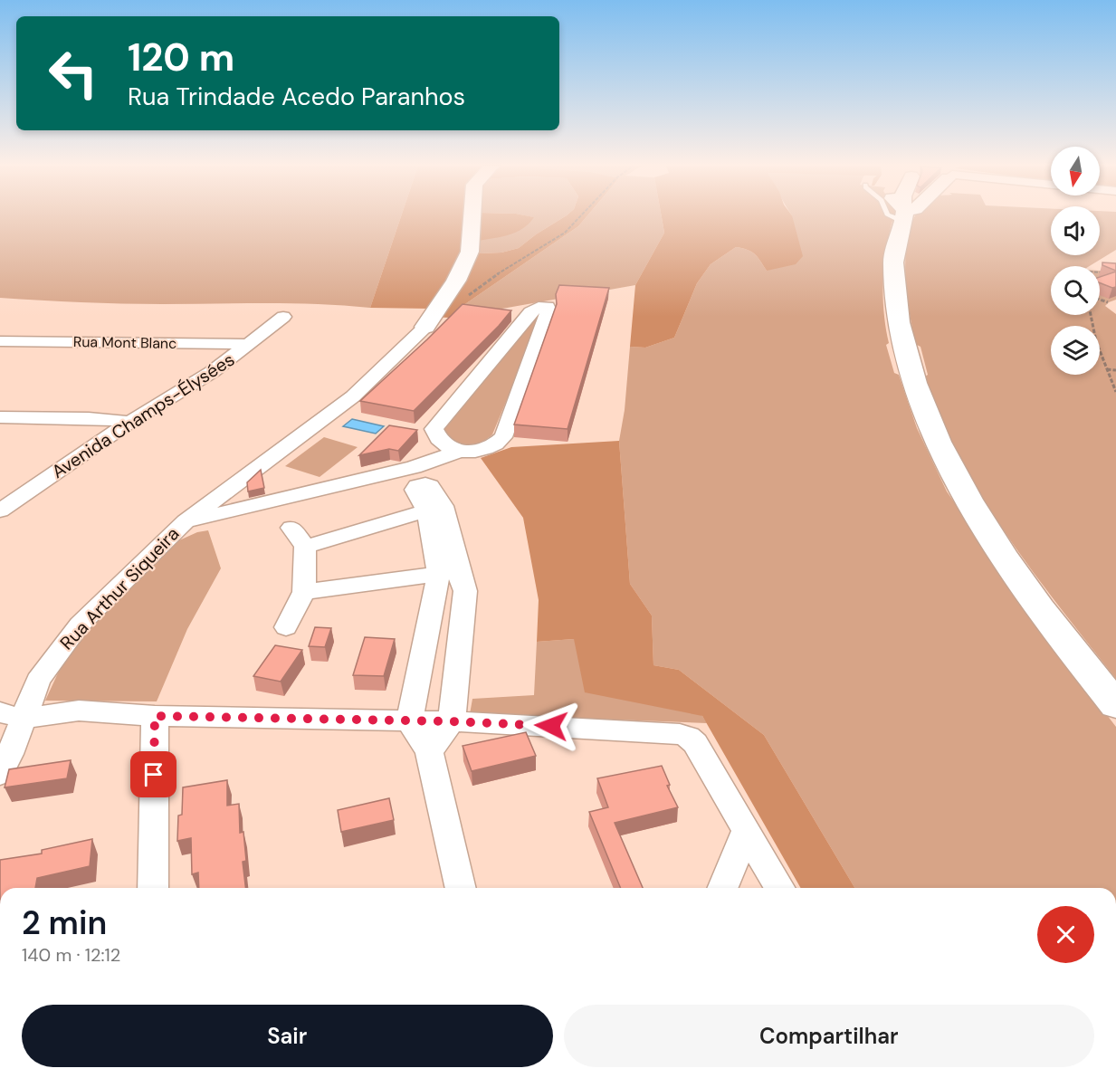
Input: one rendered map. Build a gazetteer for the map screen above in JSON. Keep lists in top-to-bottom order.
{
  "streets": {
    "street": ["Rua Mont Blanc", "Avenida Champs-Élysées", "Rua Arthur Siqueira"]
  },
  "crossings": [
    ["Rua Mont Blanc", "Avenida Champs-Élysées"]
  ],
  "north": "bottom",
  "page": {
    "turn": ["120 m", "Rua Trindade Acedo Paranhos"],
    "heading": ["2 min", "140 m · 12:12"],
    "buttons": ["Sair", "Compartilhar"]
  }
}
